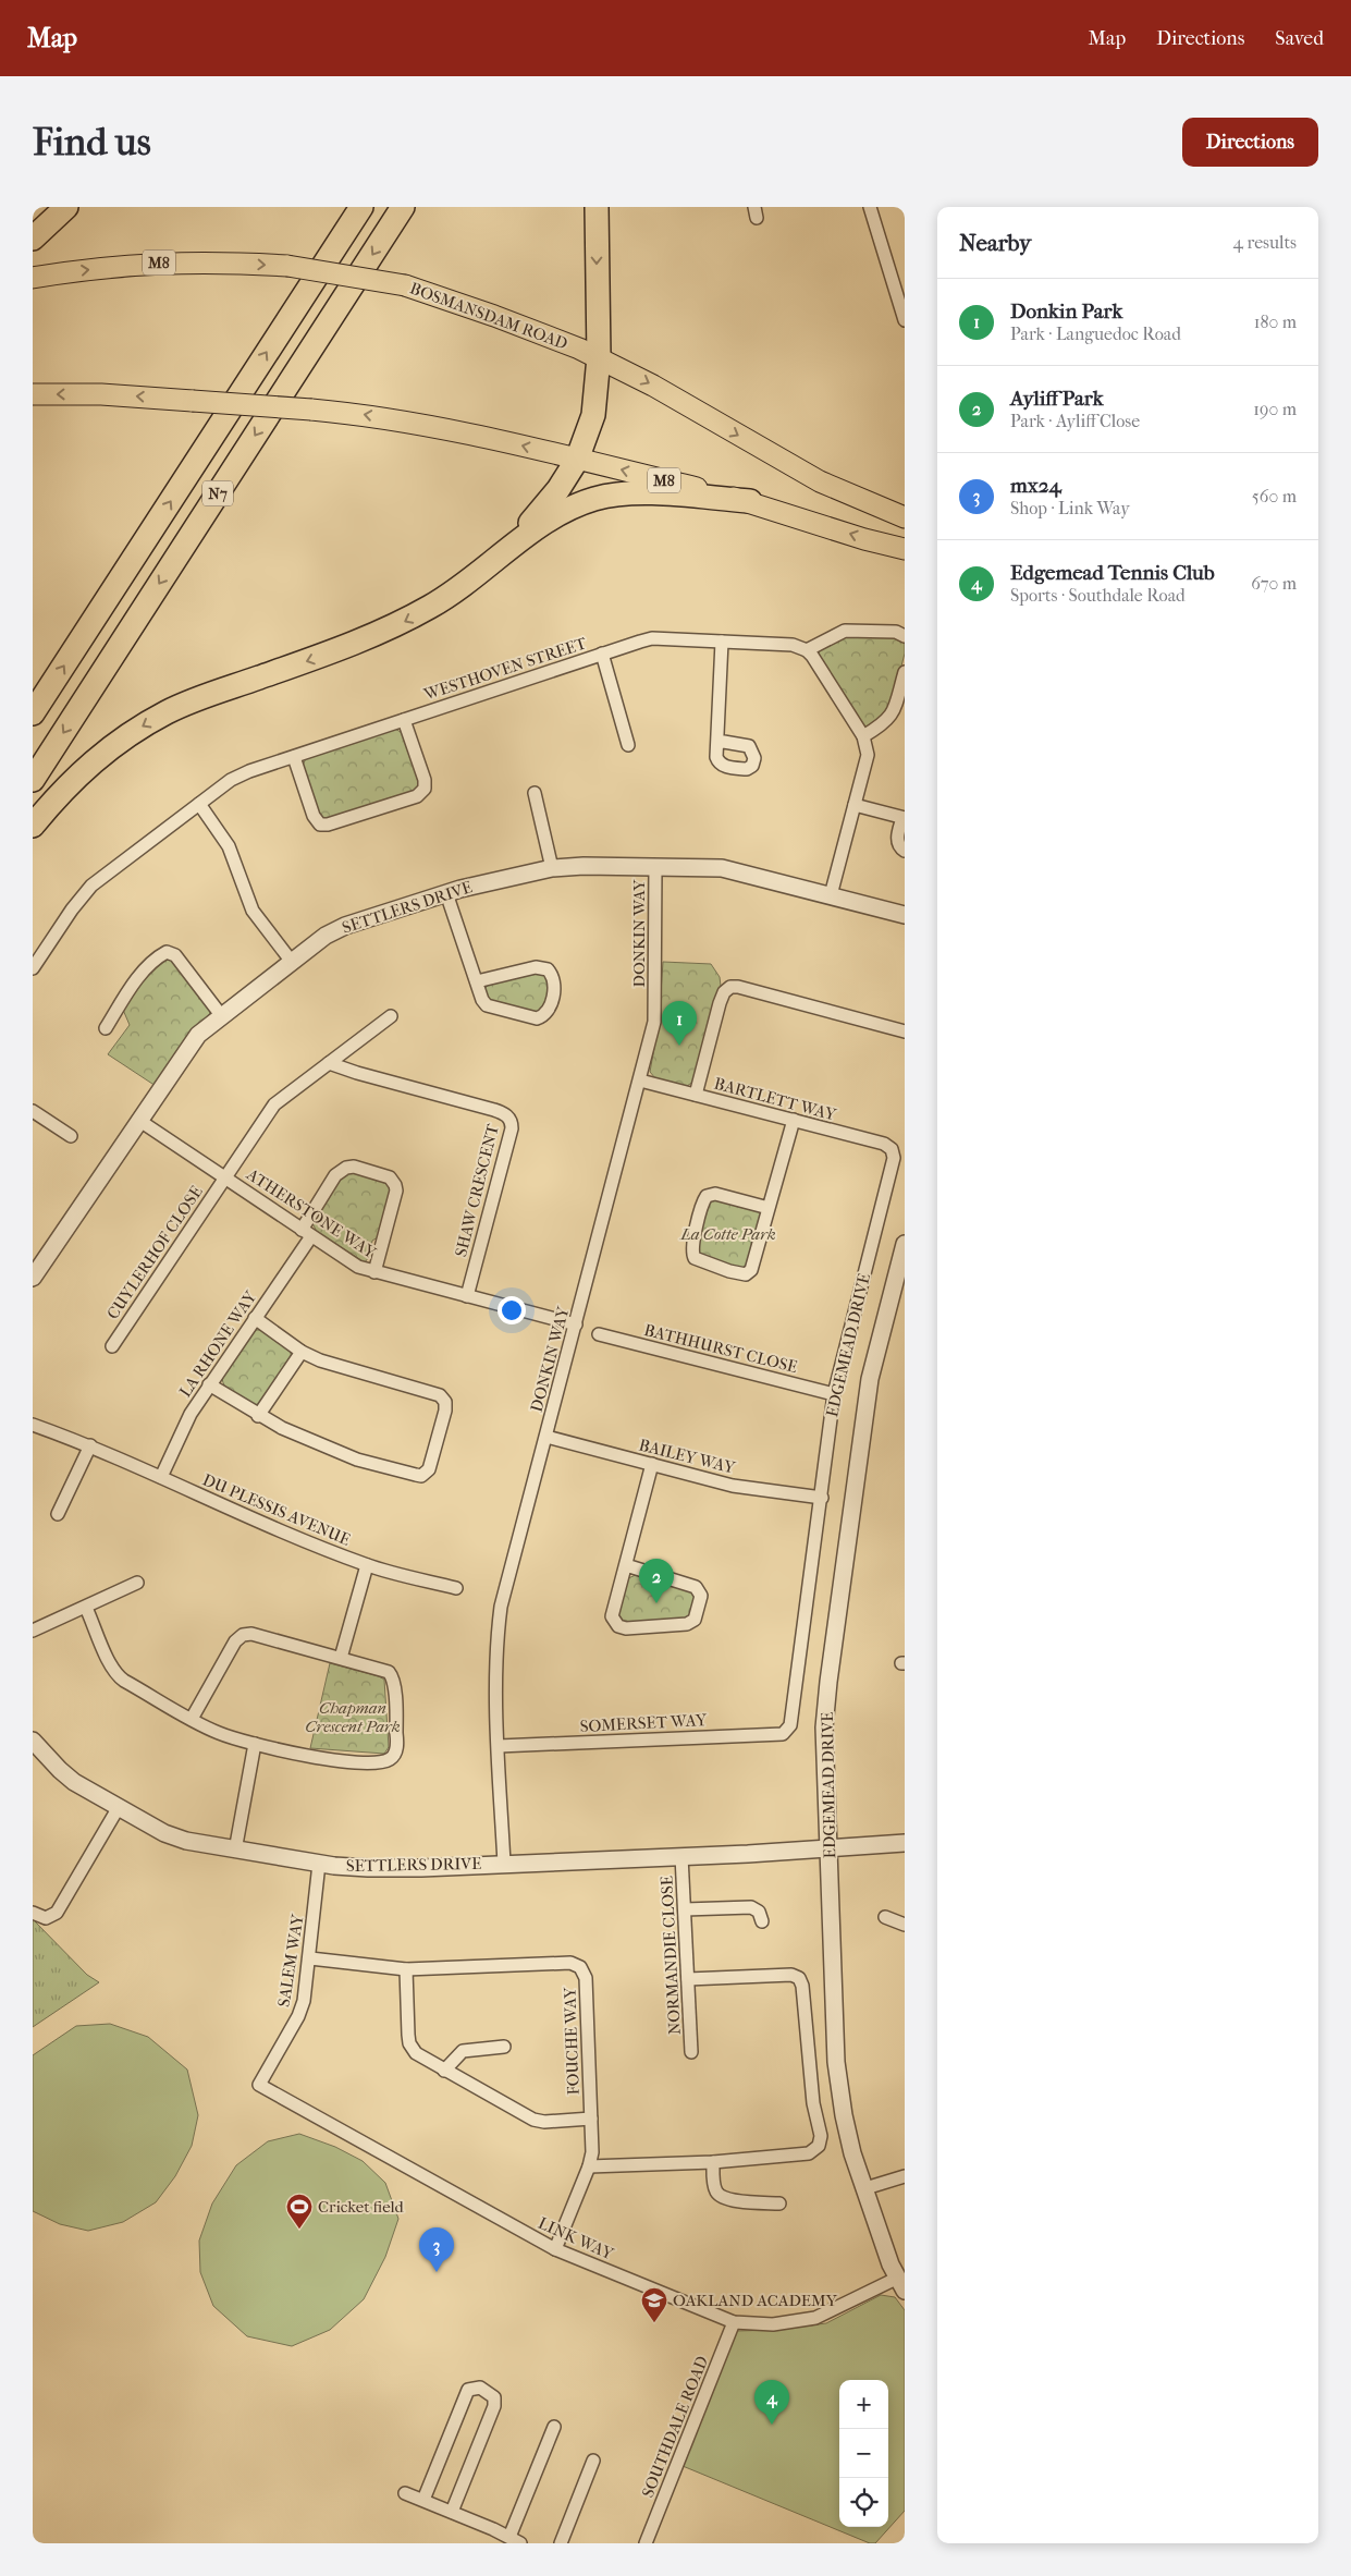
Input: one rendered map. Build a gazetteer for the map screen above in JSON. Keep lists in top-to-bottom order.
{
  "streets": {
    "highway": ["N7"],
    "main road": ["M8", "BOSMANSDAM ROAD"],
    "street": [
      "WESTHOVEN STREET",
      "SETTLERS DRIVE",
      "DONKIN WAY",
      "BARTLETT WAY",
      "SHAW CRESCENT",
      "ATHERSTONE WAY",
      "CUYLERHOF CLOSE",
      "LA RHONE WAY",
      "EDGEMEAD DRIVE",
      "BATHHURST CLOSE",
      "BAILEY WAY",
      "DU PLESSIS AVENUE",
      "SOMERSET WAY",
      "NORMANDIE CLOSE",
      "SALEM WAY",
      "FOUCHE WAY",
      "LINK WAY",
      "SOUTHDALE ROAD"
    ]
  },
  "crossings": [
    ["SETTLERS DRIVE", "DONKIN WAY"],
    ["SETTLERS DRIVE", "ATHERSTONE WAY"],
    ["SETTLERS DRIVE", "EDGEMEAD DRIVE"],
    ["SETTLERS DRIVE", "NORMANDIE CLOSE"],
    ["SETTLERS DRIVE", "SALEM WAY"],
    ["DONKIN WAY", "BARTLETT WAY"],
    ["DONKIN WAY", "ATHERSTONE WAY"],
    ["DONKIN WAY", "BAILEY WAY"],
    ["DONKIN WAY", "SOMERSET WAY"],
    ["BARTLETT WAY", "EDGEMEAD DRIVE"],
    ["SHAW CRESCENT", "ATHERSTONE WAY"],
    ["ATHERSTONE WAY", "CUYLERHOF CLOSE"],
    ["ATHERSTONE WAY", "LA RHONE WAY"],
    ["LA RHONE WAY", "DU PLESSIS AVENUE"],
    ["EDGEMEAD DRIVE", "BATHHURST CLOSE"],
    ["EDGEMEAD DRIVE", "BAILEY WAY"],
    ["EDGEMEAD DRIVE", "SOMERSET WAY"],
    ["EDGEMEAD DRIVE", "LINK WAY"],
    ["SALEM WAY", "FOUCHE WAY"],
    ["SALEM WAY", "LINK WAY"],
    ["FOUCHE WAY", "LINK WAY"],
    ["LINK WAY", "SOUTHDALE ROAD"]
  ],
  "parks": ["La Cotte Park", "Chapman Crescent Park"],
  "places": {
    "sports": ["Cricket field"],
    "school or university": ["OAKLAND ACADEMY"]
  },
  "page": {
    "header": "Map",
    "nav": ["Map", "Directions", "Saved"],
    "buttons": "Directions",
    "title": "Find us",
    "heading": ["Nearby", "4 results"],
    "list": [
      {
        "mark": "1",
        "name": "Donkin Park",
        "note": "Park · Languedoc Road",
        "value": "180 m"
      },
      {
        "mark": "2",
        "name": "Ayliff Park",
        "note": "Park · Ayliff Close",
        "value": "190 m"
      },
      {
        "mark": "3",
        "name": "mx24",
        "note": "Shop · Link Way",
        "value": "560 m"
      },
      {
        "mark": "4",
        "name": "Edgemead Tennis Club",
        "note": "Sports · Southdale Road",
        "value": "670 m"
      }
    ],
    "pins": [
      "1",
      "2",
      "3",
      "4"
    ],
    "map_buttons": ["+", "−"]
  }
}
